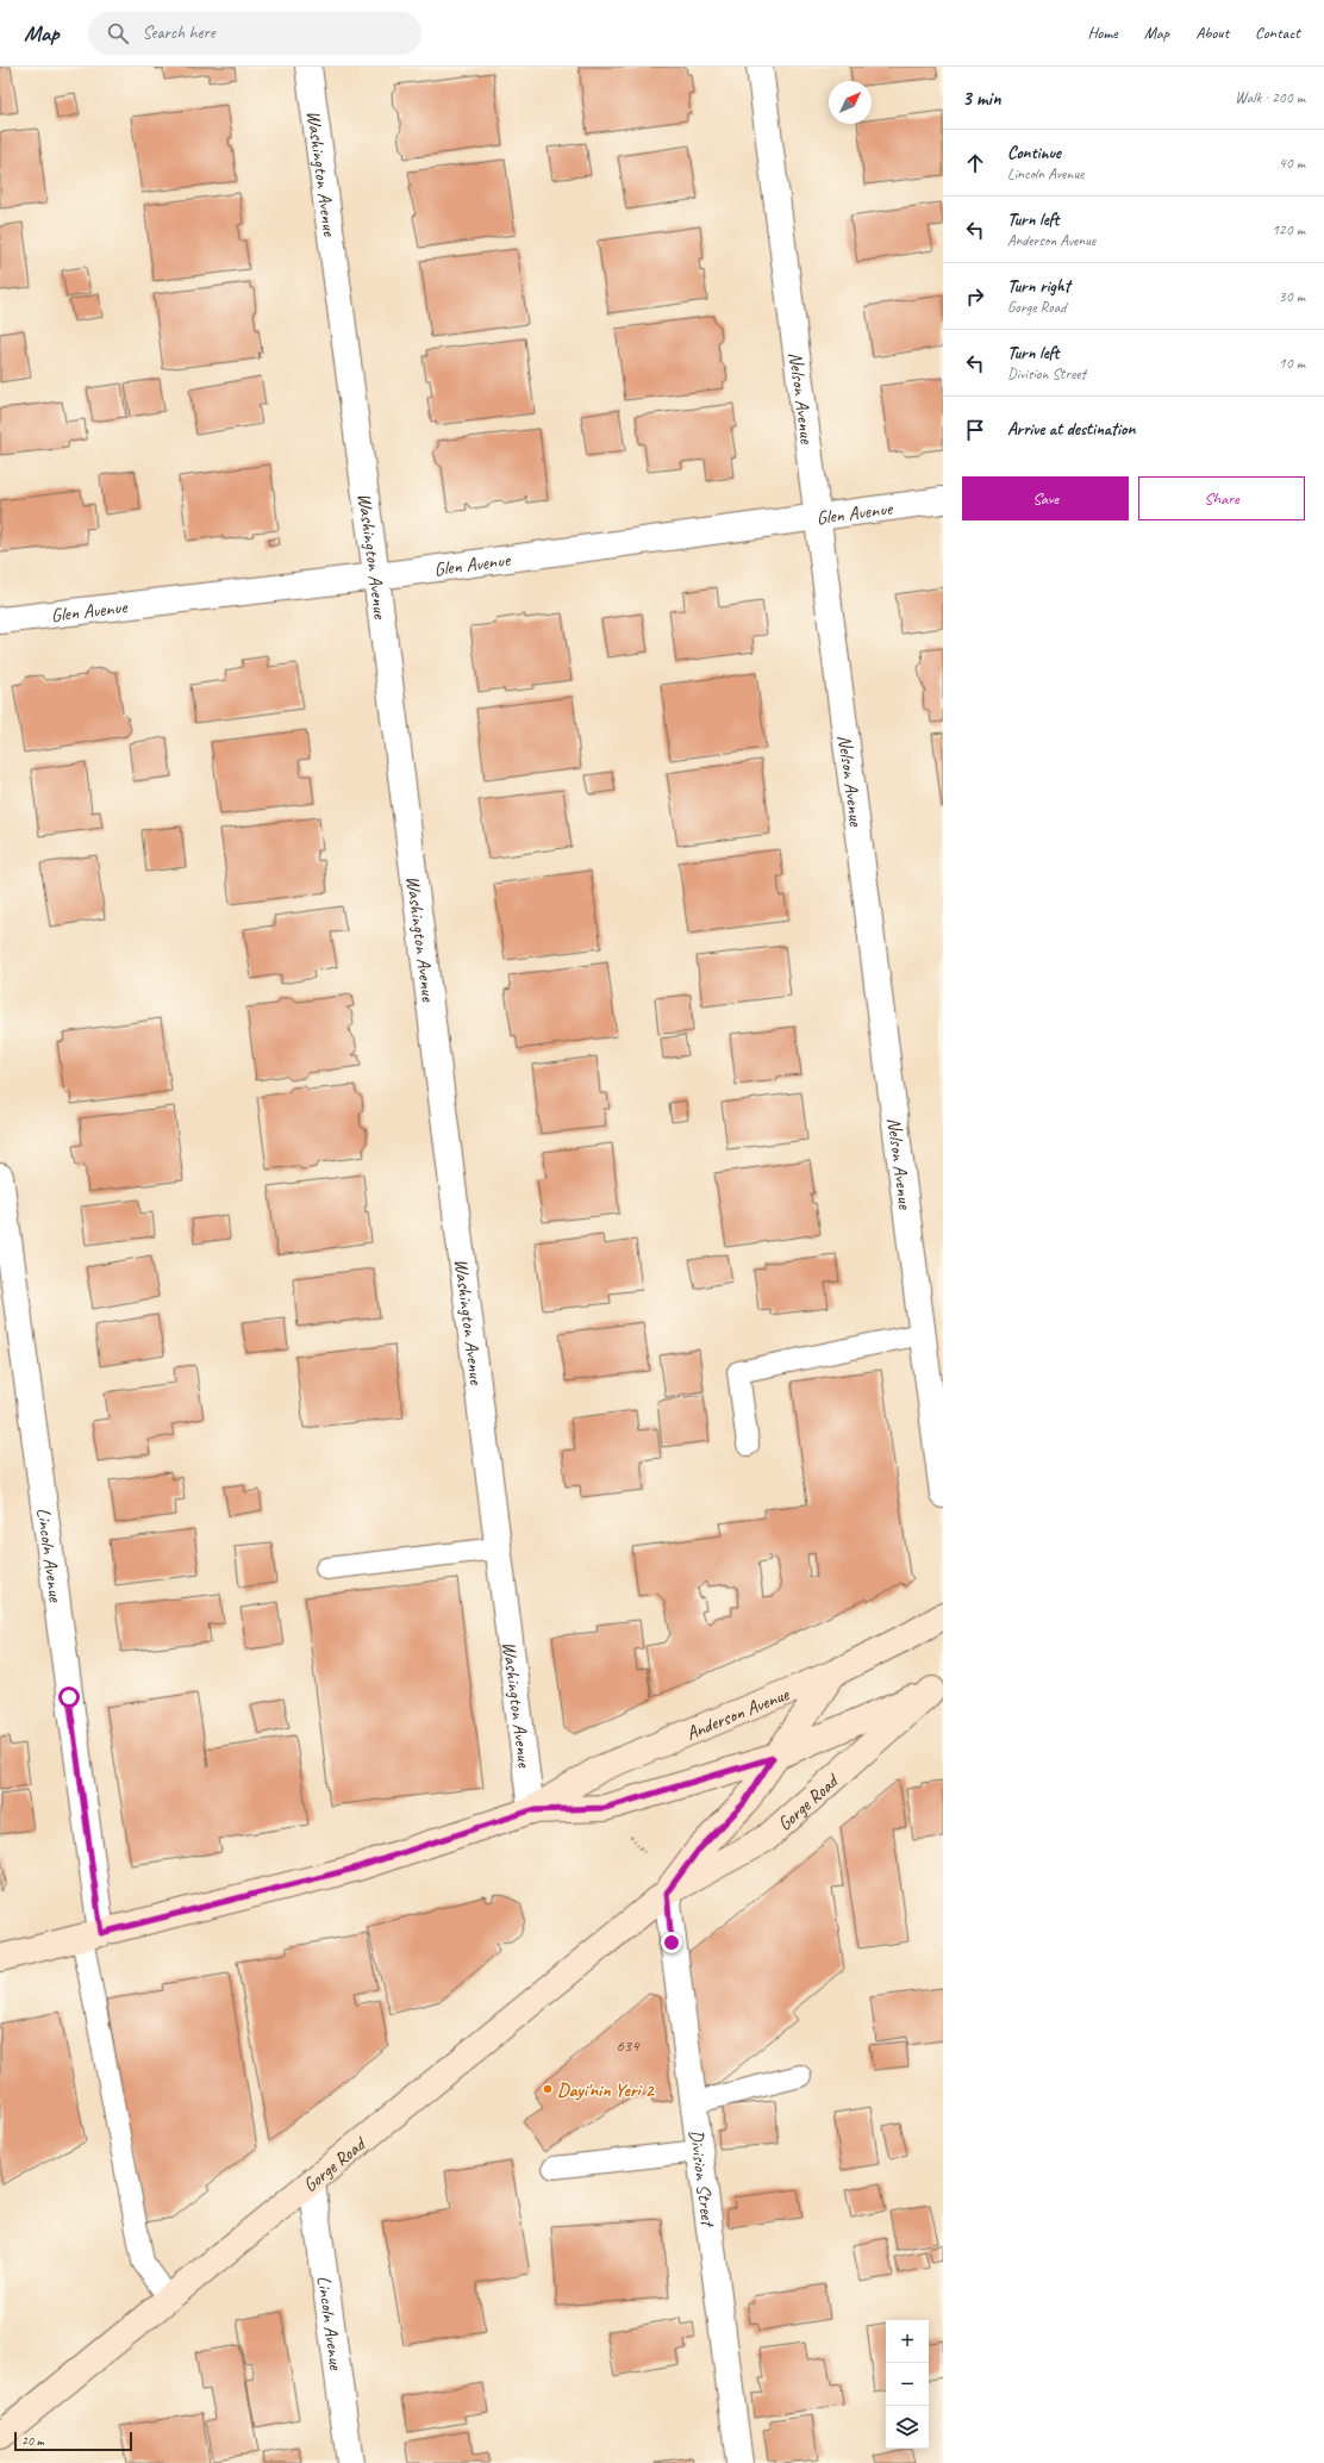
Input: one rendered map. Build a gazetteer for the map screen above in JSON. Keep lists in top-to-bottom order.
{
  "streets": {
    "main road": ["Anderson Avenue", "Gorge Road"],
    "street": [
      "Washington Avenue",
      "Nelson Avenue",
      "Glen Avenue",
      "Lincoln Avenue",
      "Division Street"
    ]
  },
  "crossings": [
    ["Washington Avenue", "Glen Avenue"],
    ["Washington Avenue", "Anderson Avenue"],
    ["Nelson Avenue", "Glen Avenue"],
    ["Lincoln Avenue", "Anderson Avenue"],
    ["Lincoln Avenue", "Gorge Road"],
    ["Anderson Avenue", "Gorge Road"],
    ["Gorge Road", "Division Street"]
  ],
  "places": ["Dayi'nin Yeri 2"],
  "house_numbers": ["634"],
  "scale_bar": "20 m",
  "north": "top right",
  "page": {
    "header": "Map",
    "search": "Search here",
    "nav": [
      "Home",
      "Map",
      "About",
      "Contact"
    ],
    "heading": ["3 min", "Walk · 200 m"],
    "list": [
      ["Continue", "Lincoln Avenue", "40 m"],
      ["Turn left", "Anderson Avenue", "120 m"],
      ["Turn right", "Gorge Road", "30 m"],
      ["Turn left", "Division Street", "10 m"],
      "Arrive at destination"
    ],
    "buttons": ["Save", "Share"],
    "map_buttons": ["+", "−"],
    "scale": "20 m"
  }
}
